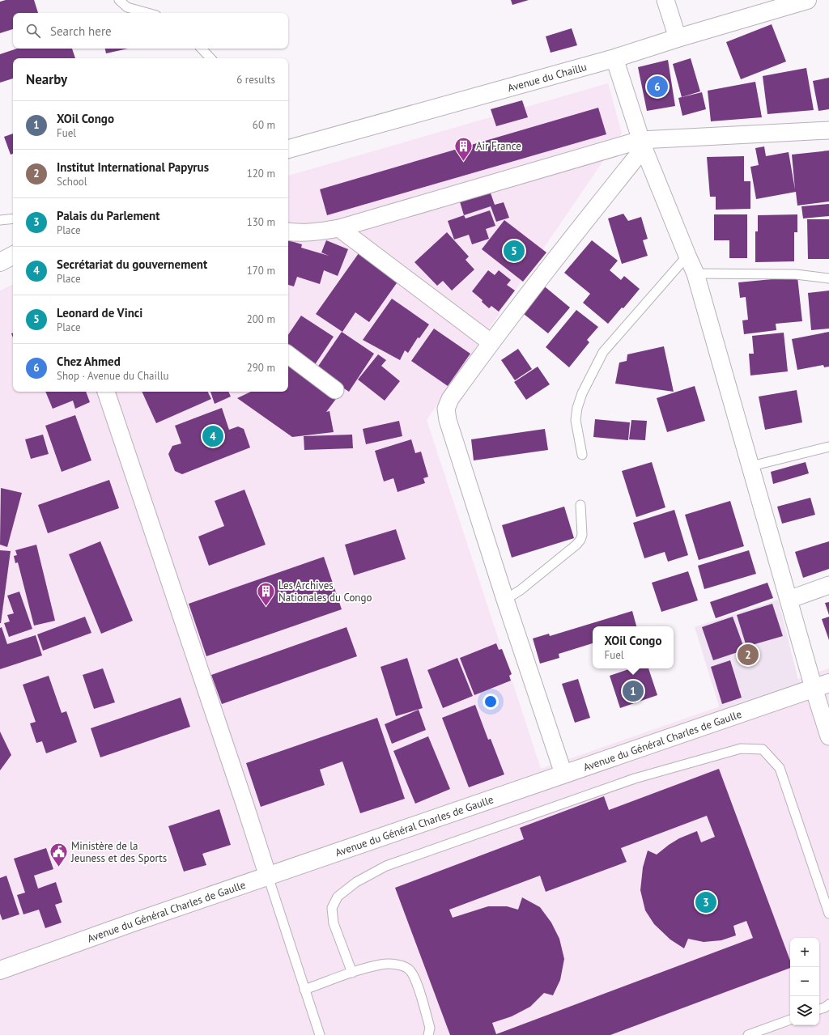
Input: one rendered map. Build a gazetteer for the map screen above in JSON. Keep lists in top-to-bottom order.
{
  "streets": {
    "street": ["Avenue du Chaillu", "Avenue du Général Charles de Gaulle"]
  },
  "places": {
    "building": ["Air France", "Les Archives Nationales du Congo"],
    "public building": ["Ministère de la Jeuness et des Sports"]
  },
  "page": {
    "search": "Search here",
    "heading": ["Nearby", "6 results"],
    "pins": [
      "6",
      "5",
      "4",
      "2",
      "1",
      "3"
    ],
    "list": [
      {
        "mark": "1",
        "name": "XOil Congo",
        "note": "Fuel",
        "value": "60 m"
      },
      {
        "mark": "2",
        "name": "Institut International Papyrus",
        "note": "School",
        "value": "120 m"
      },
      {
        "mark": "3",
        "name": "Palais du Parlement",
        "note": "Place",
        "value": "130 m"
      },
      {
        "mark": "4",
        "name": "Secrétariat du gouvernement",
        "note": "Place",
        "value": "170 m"
      },
      {
        "mark": "5",
        "name": "Leonard de Vinci",
        "note": "Place",
        "value": "200 m"
      },
      {
        "mark": "6",
        "name": "Chez Ahmed",
        "note": "Shop · Avenue du Chaillu",
        "value": "290 m"
      }
    ],
    "popup": ["XOil Congo", "Fuel"],
    "map_buttons": ["+", "−"]
  }
}
